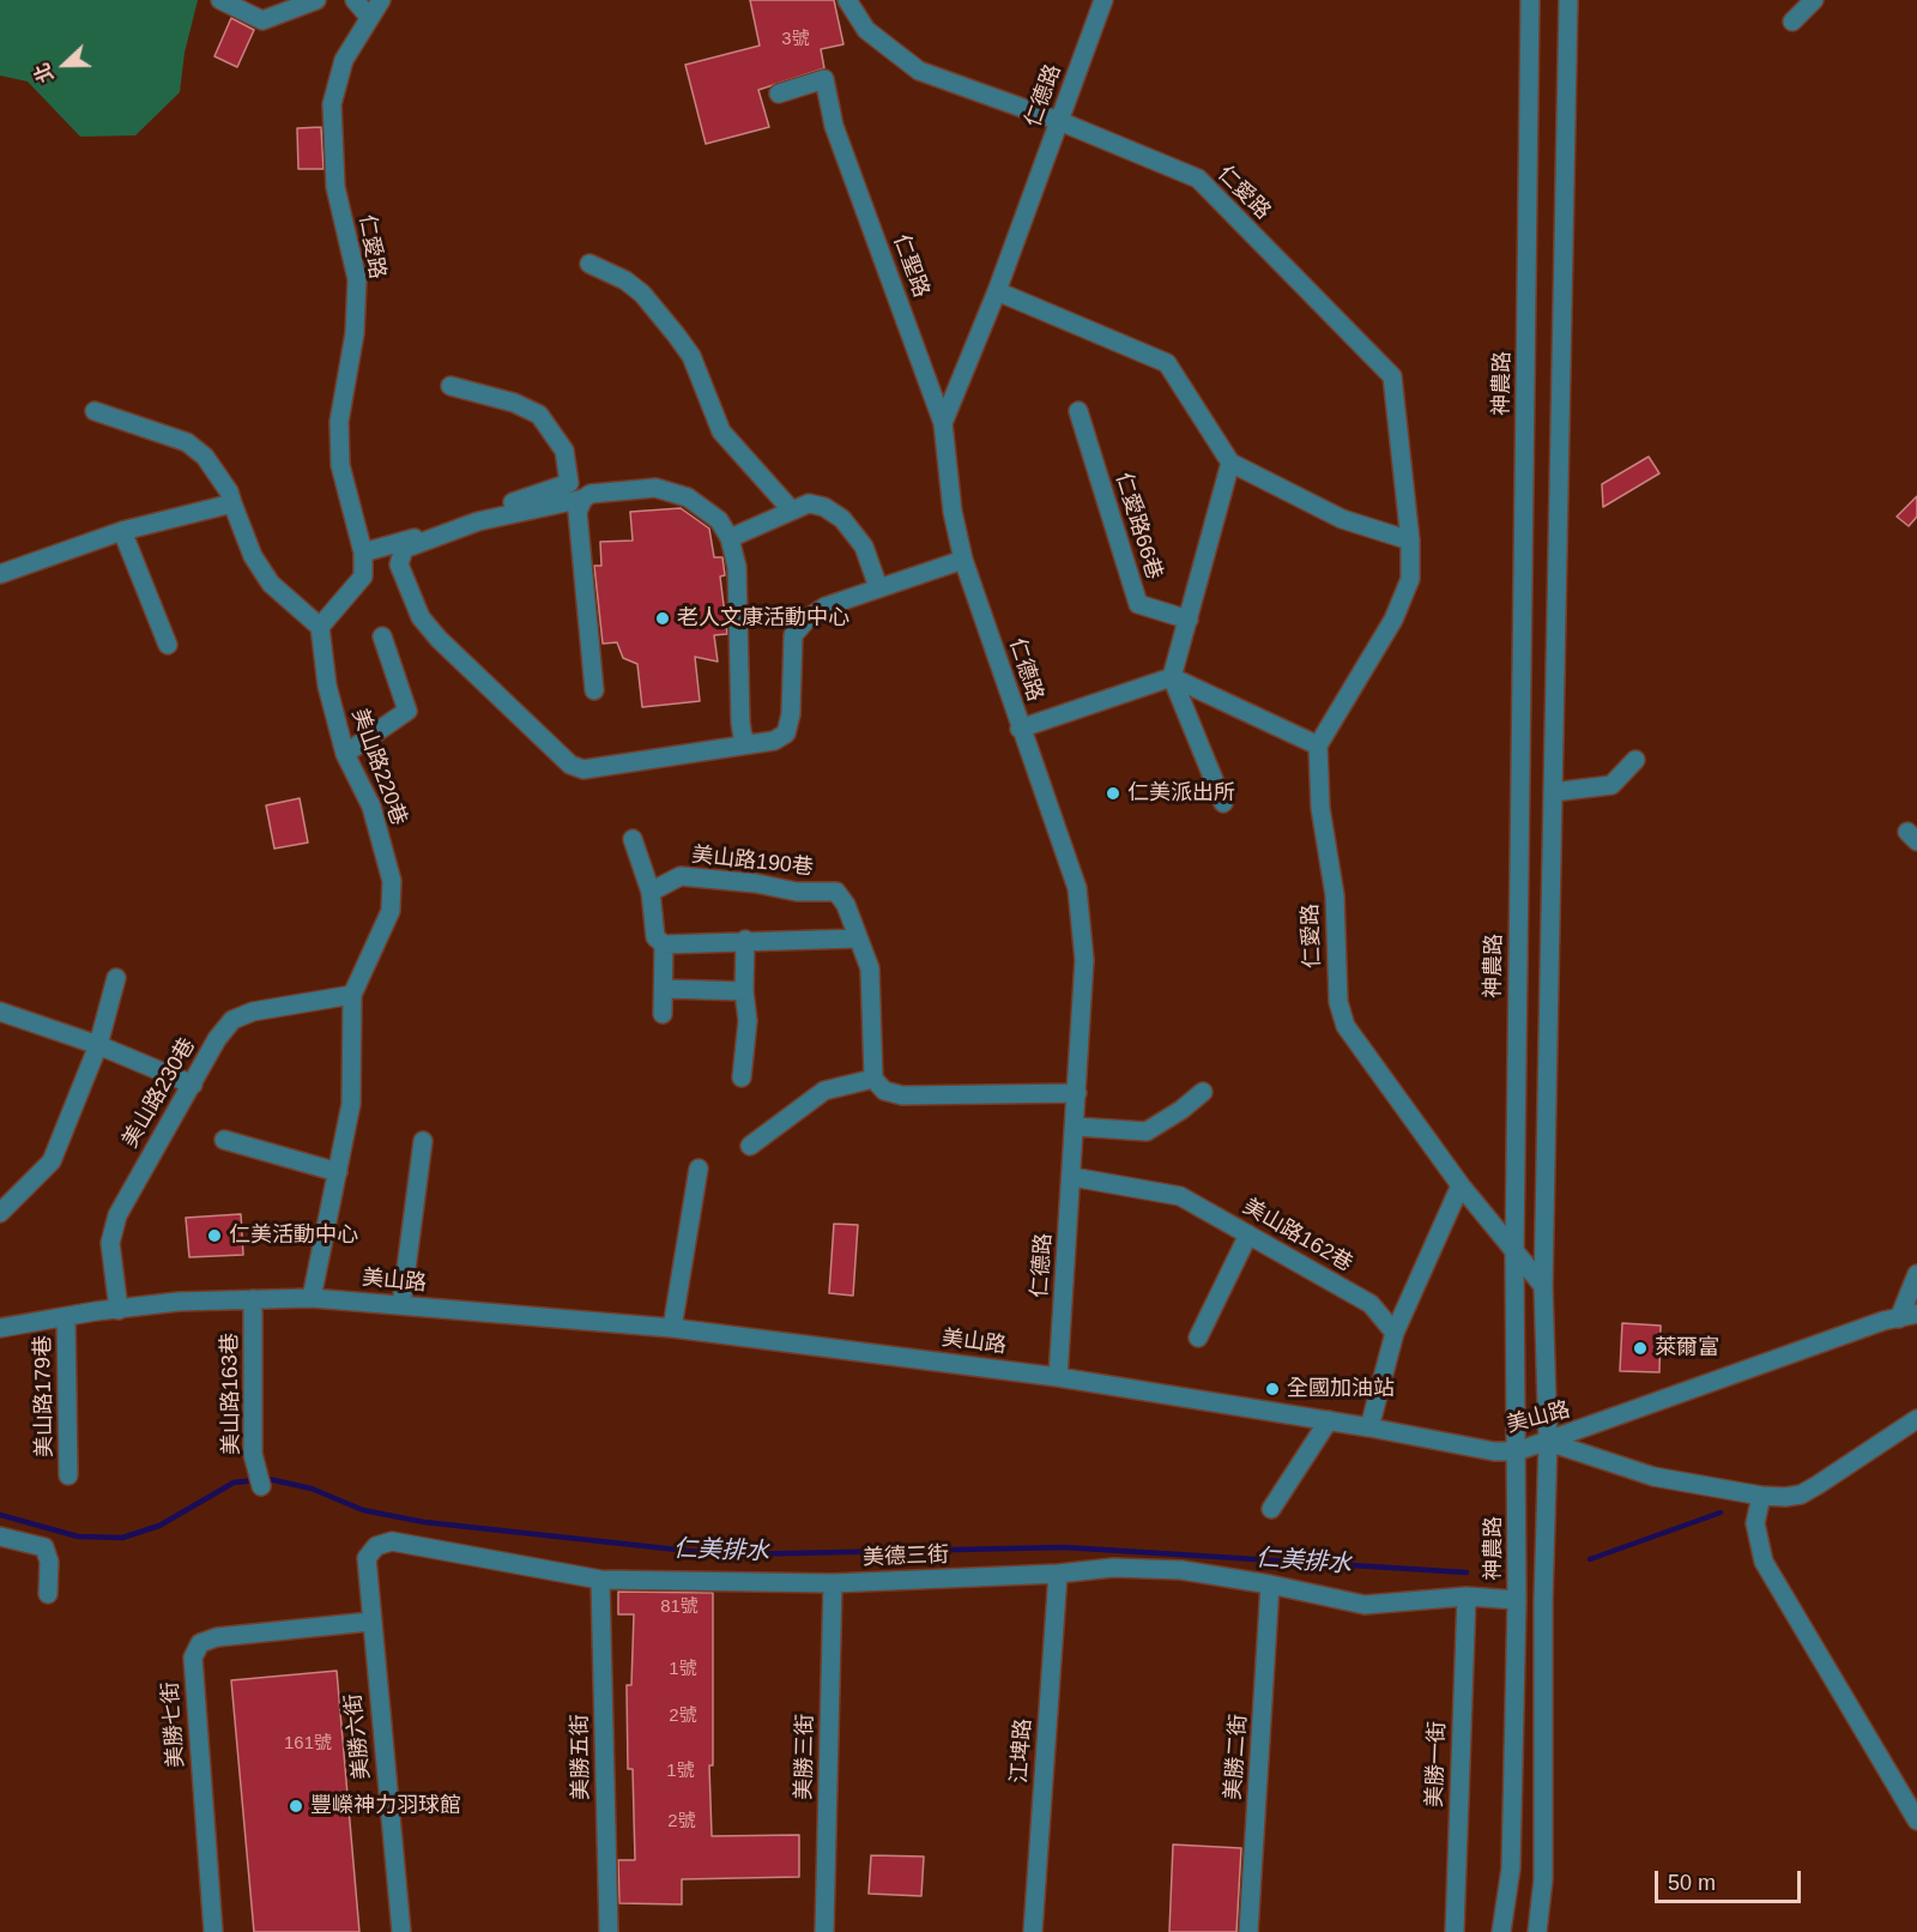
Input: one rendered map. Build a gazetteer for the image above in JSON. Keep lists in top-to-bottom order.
{
  "streets": {
    "street": [
      "仁德路",
      "仁愛路",
      "仁聖路",
      "神農路",
      "仁愛路66巷",
      "美山路220巷",
      "美山路190巷",
      "美山路230巷",
      "美山路162巷",
      "美山路",
      "美山路163巷",
      "美山路179巷",
      "美德三街",
      "美勝七街",
      "美勝六街",
      "江埤路",
      "美勝五街",
      "美勝三街",
      "美勝二街",
      "美勝一街"
    ]
  },
  "crossings": [
    ["仁德路", "仁愛路"],
    ["仁德路", "仁聖路"],
    ["仁德路", "美山路162巷"],
    ["仁德路", "美山路"],
    ["仁愛路", "神農路"],
    ["神農路", "美山路"],
    ["神農路", "美德三街"],
    ["美山路220巷", "美山路230巷"],
    ["美山路220巷", "美山路"],
    ["美山路230巷", "美山路"],
    ["美山路", "美山路163巷"],
    ["美山路", "美山路179巷"],
    ["美德三街", "美勝七街"],
    ["美德三街", "美勝六街"],
    ["美德三街", "江埤路"],
    ["美德三街", "美勝五街"],
    ["美德三街", "美勝三街"],
    ["美德三街", "美勝二街"],
    ["美德三街", "美勝一街"],
    ["美勝七街", "美勝六街"]
  ],
  "water": ["仁美排水"],
  "places": [
    "老人文康活動中心",
    "仁美派出所",
    "仁美活動中心",
    "萊爾富",
    "全國加油站",
    "豐嶸神力羽球館"
  ],
  "house_numbers": [
    "3號",
    "81號",
    "1號",
    "2號",
    "161號",
    "1號",
    "2號"
  ],
  "scale_bar": "50 m",
  "north": "left"
}
